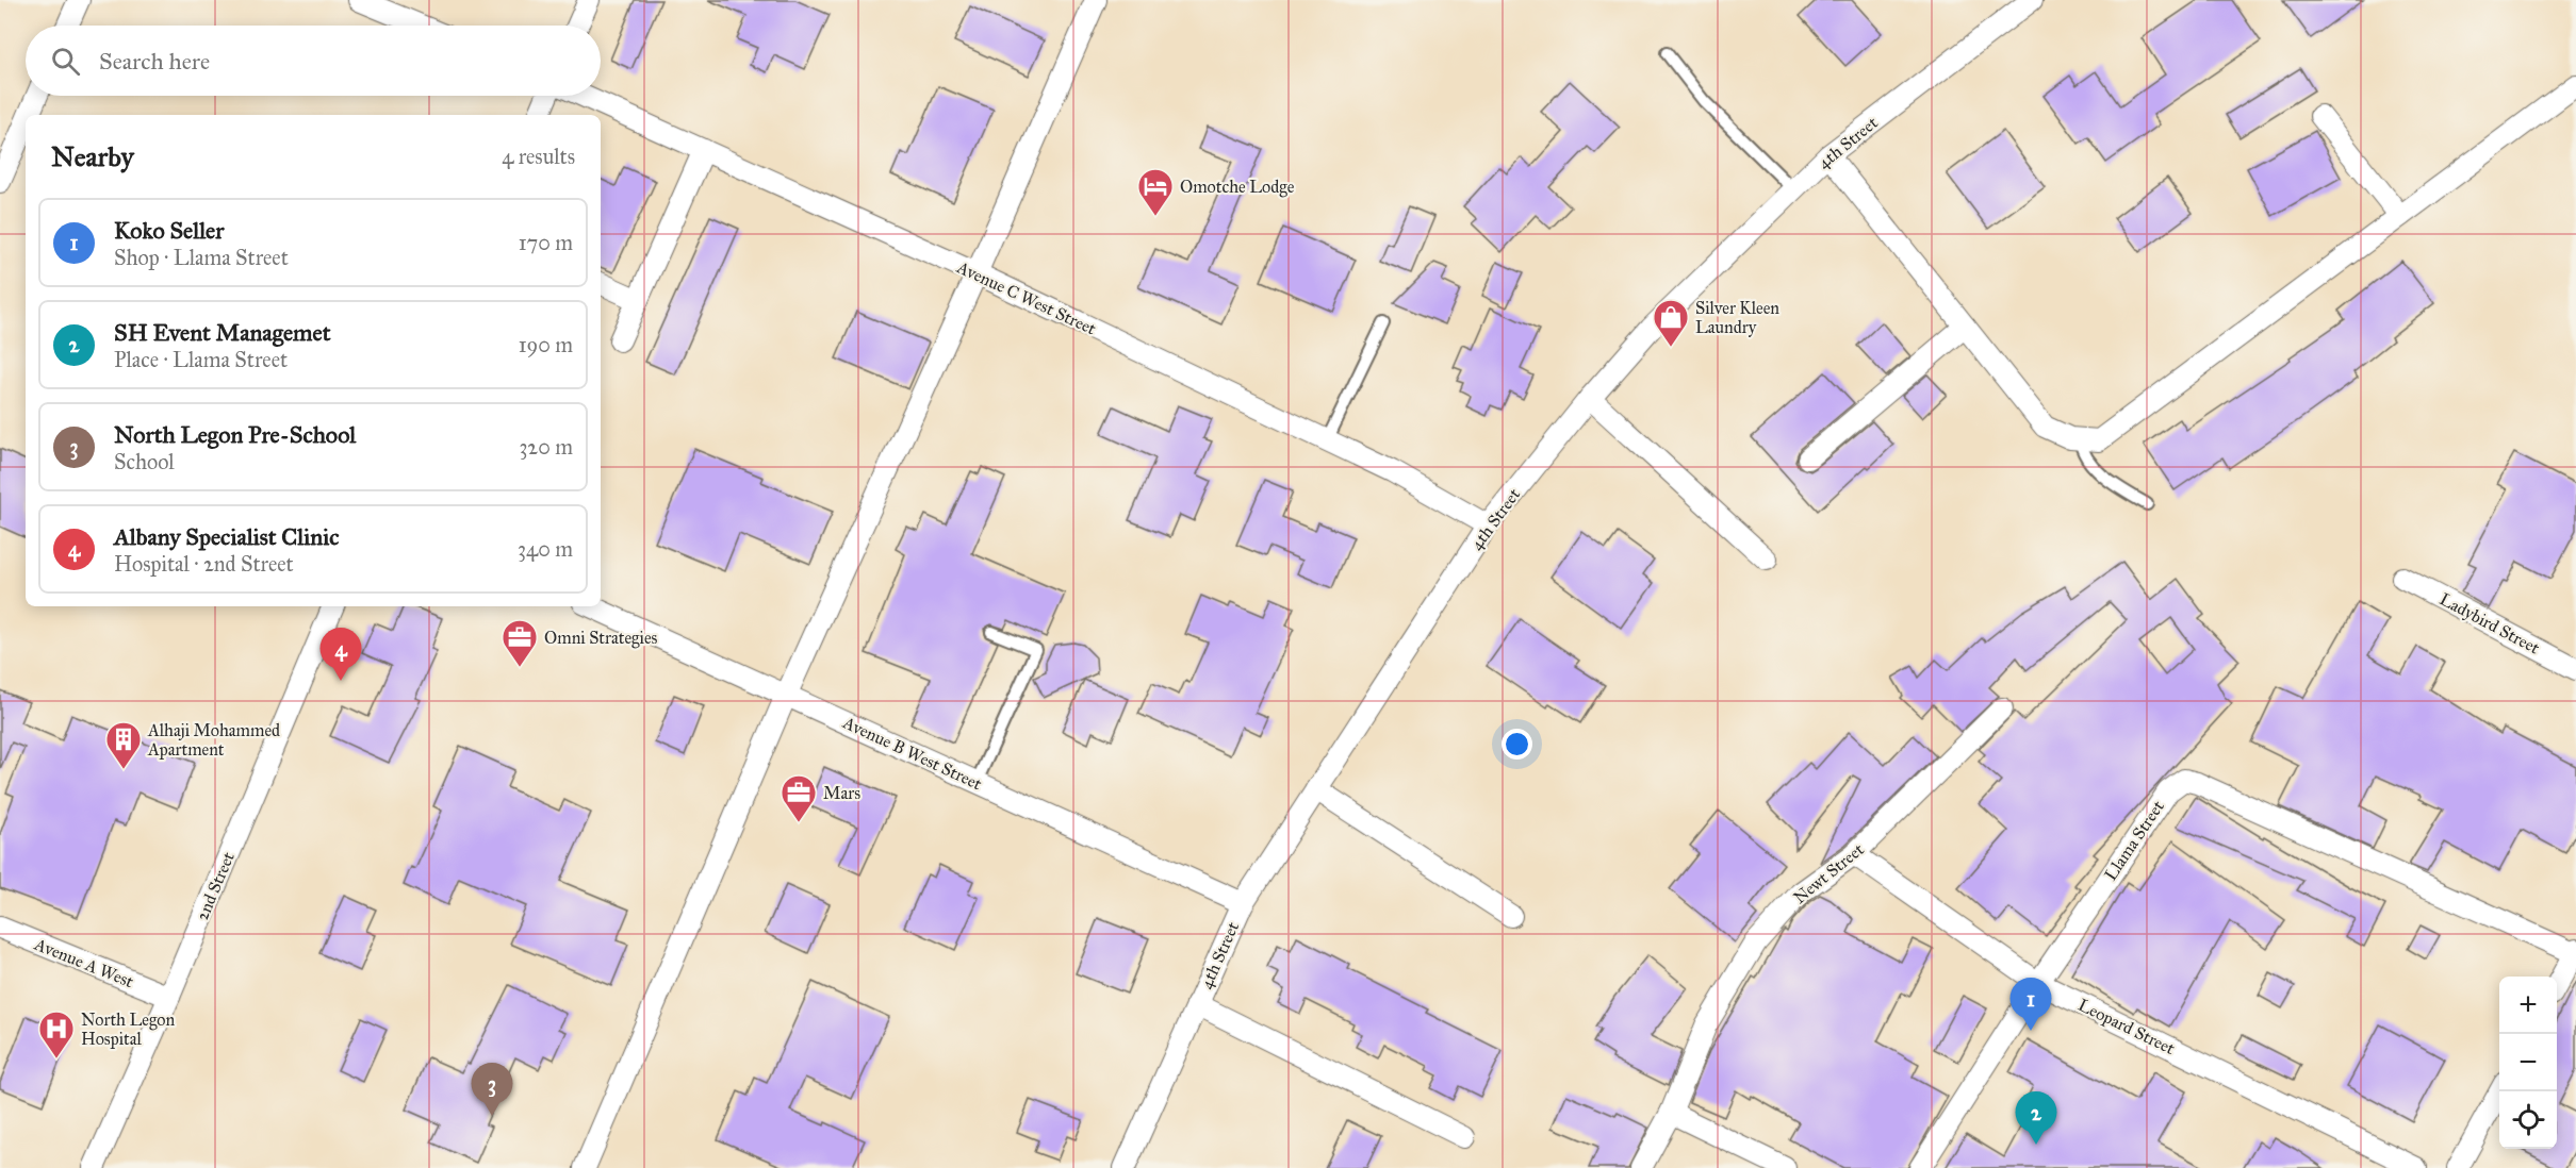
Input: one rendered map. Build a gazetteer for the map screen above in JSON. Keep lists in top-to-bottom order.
{
  "streets": {
    "street": [
      "4th Street",
      "Avenue C West Street",
      "Ladybird Street",
      "Avenue B West Street",
      "Llama Street",
      "Newt Street",
      "2nd Street",
      "Avenue A West",
      "Leopard Street"
    ]
  },
  "crossings": [
    ["4th Street", "Avenue C West Street"],
    ["4th Street", "Avenue B West Street"],
    ["Llama Street", "Leopard Street"],
    ["Newt Street", "Leopard Street"],
    ["2nd Street", "Avenue A West"]
  ],
  "places": {
    "hotel": ["Omotche Lodge"],
    "shop": ["Silver Kleen Laundry"],
    "office": ["Omni Strategies", "Mars"],
    "building": ["Alhaji Mohammed Apartment"],
    "hospital": ["North Legon Hospital"]
  },
  "page": {
    "search": "Search here",
    "heading": ["Nearby", "4 results"],
    "list": [
      {
        "mark": "1",
        "name": "Koko Seller",
        "note": "Shop · Llama Street",
        "value": "170 m"
      },
      {
        "mark": "2",
        "name": "SH Event Managemet",
        "note": "Place · Llama Street",
        "value": "190 m"
      },
      {
        "mark": "3",
        "name": "North Legon Pre-School",
        "note": "School",
        "value": "320 m"
      },
      {
        "mark": "4",
        "name": "Albany Specialist Clinic",
        "note": "Hospital · 2nd Street",
        "value": "340 m"
      }
    ],
    "pins": [
      "4",
      "1",
      "3",
      "2"
    ],
    "map_buttons": ["+", "−"]
  }
}
